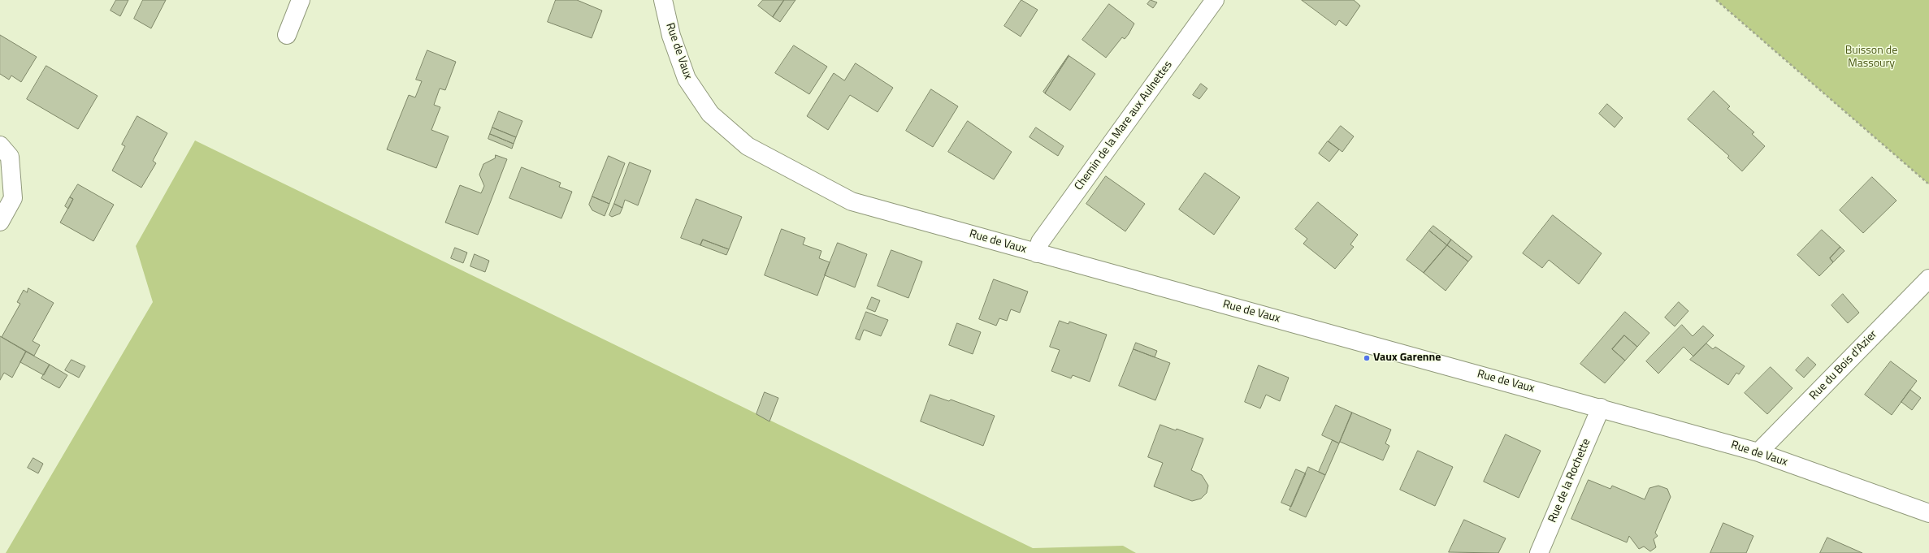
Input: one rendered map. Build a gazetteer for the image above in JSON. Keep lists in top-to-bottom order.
{
  "streets": {
    "street": [
      "Rue de Vaux",
      "Chemin de la Mare aux Aulnettes",
      "Rue du Bois d'Azier",
      "Rue de la Rochette"
    ]
  },
  "crossings": [
    ["Rue de Vaux", "Chemin de la Mare aux Aulnettes"],
    ["Rue de Vaux", "Rue du Bois d'Azier"],
    ["Rue de Vaux", "Rue de la Rochette"]
  ],
  "parks": ["Buisson de Massoury"],
  "places": ["Vaux Garenne"]
}
